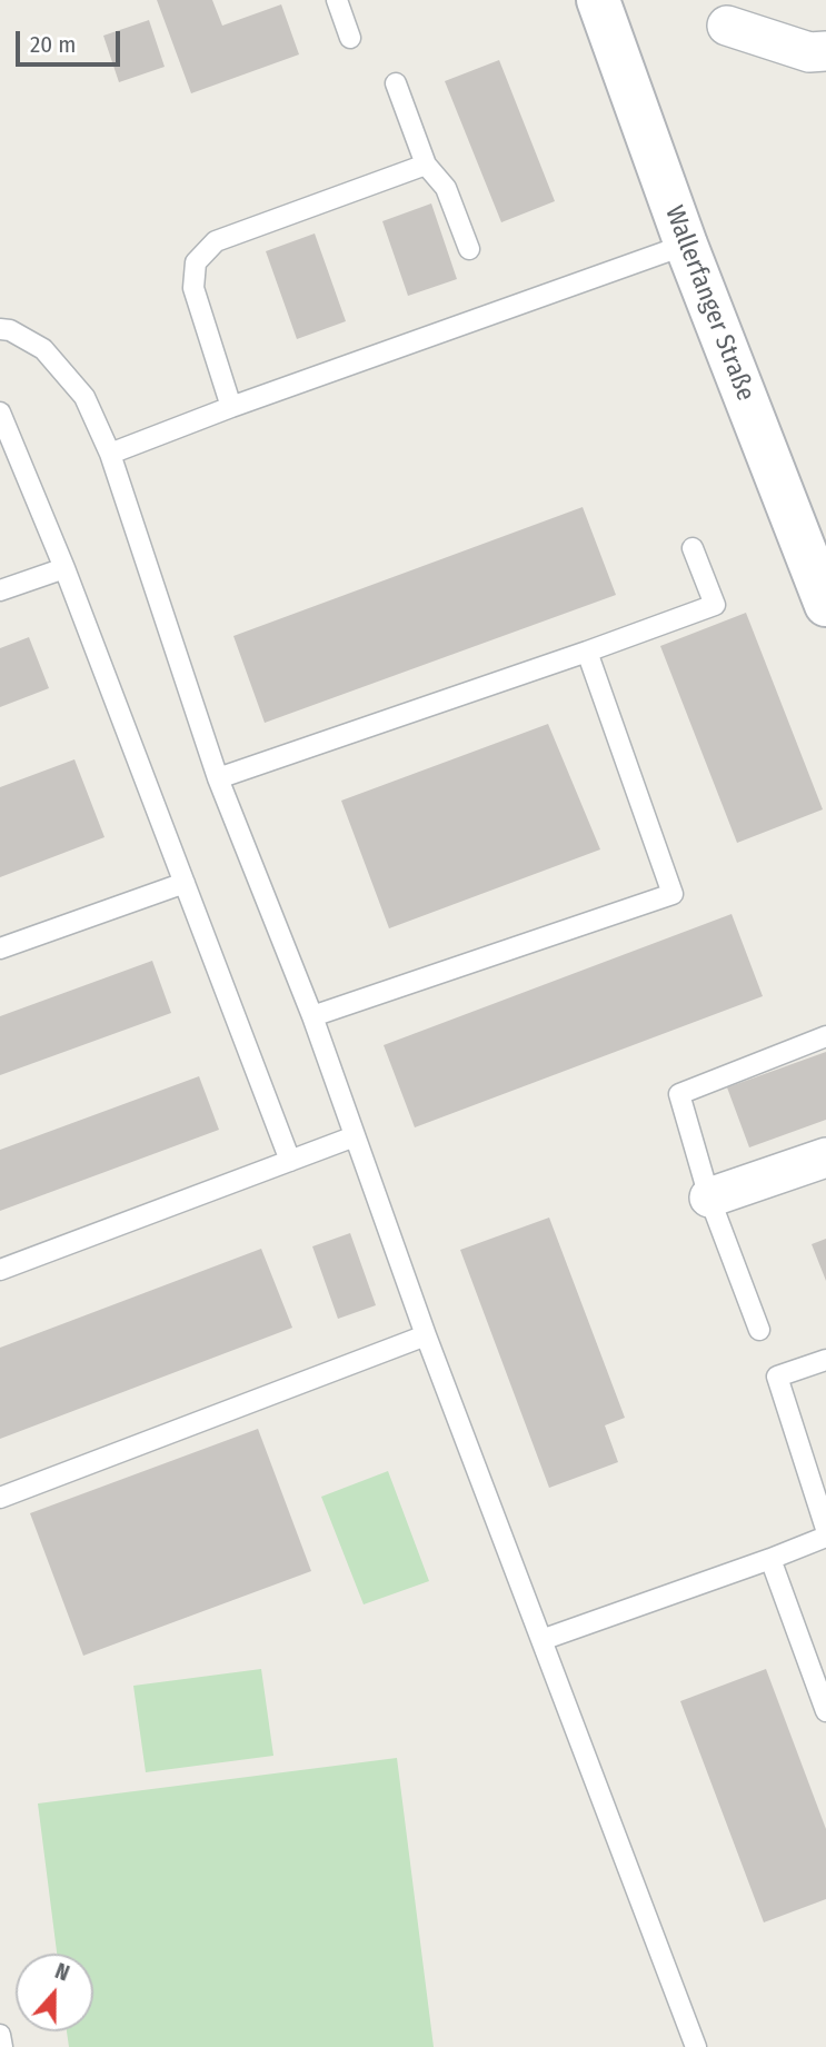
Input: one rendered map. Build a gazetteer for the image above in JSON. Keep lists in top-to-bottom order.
{
  "streets": {
    "main road": ["Wallerfanger Straße"]
  },
  "scale_bar": "20 m",
  "north": "top"
}
